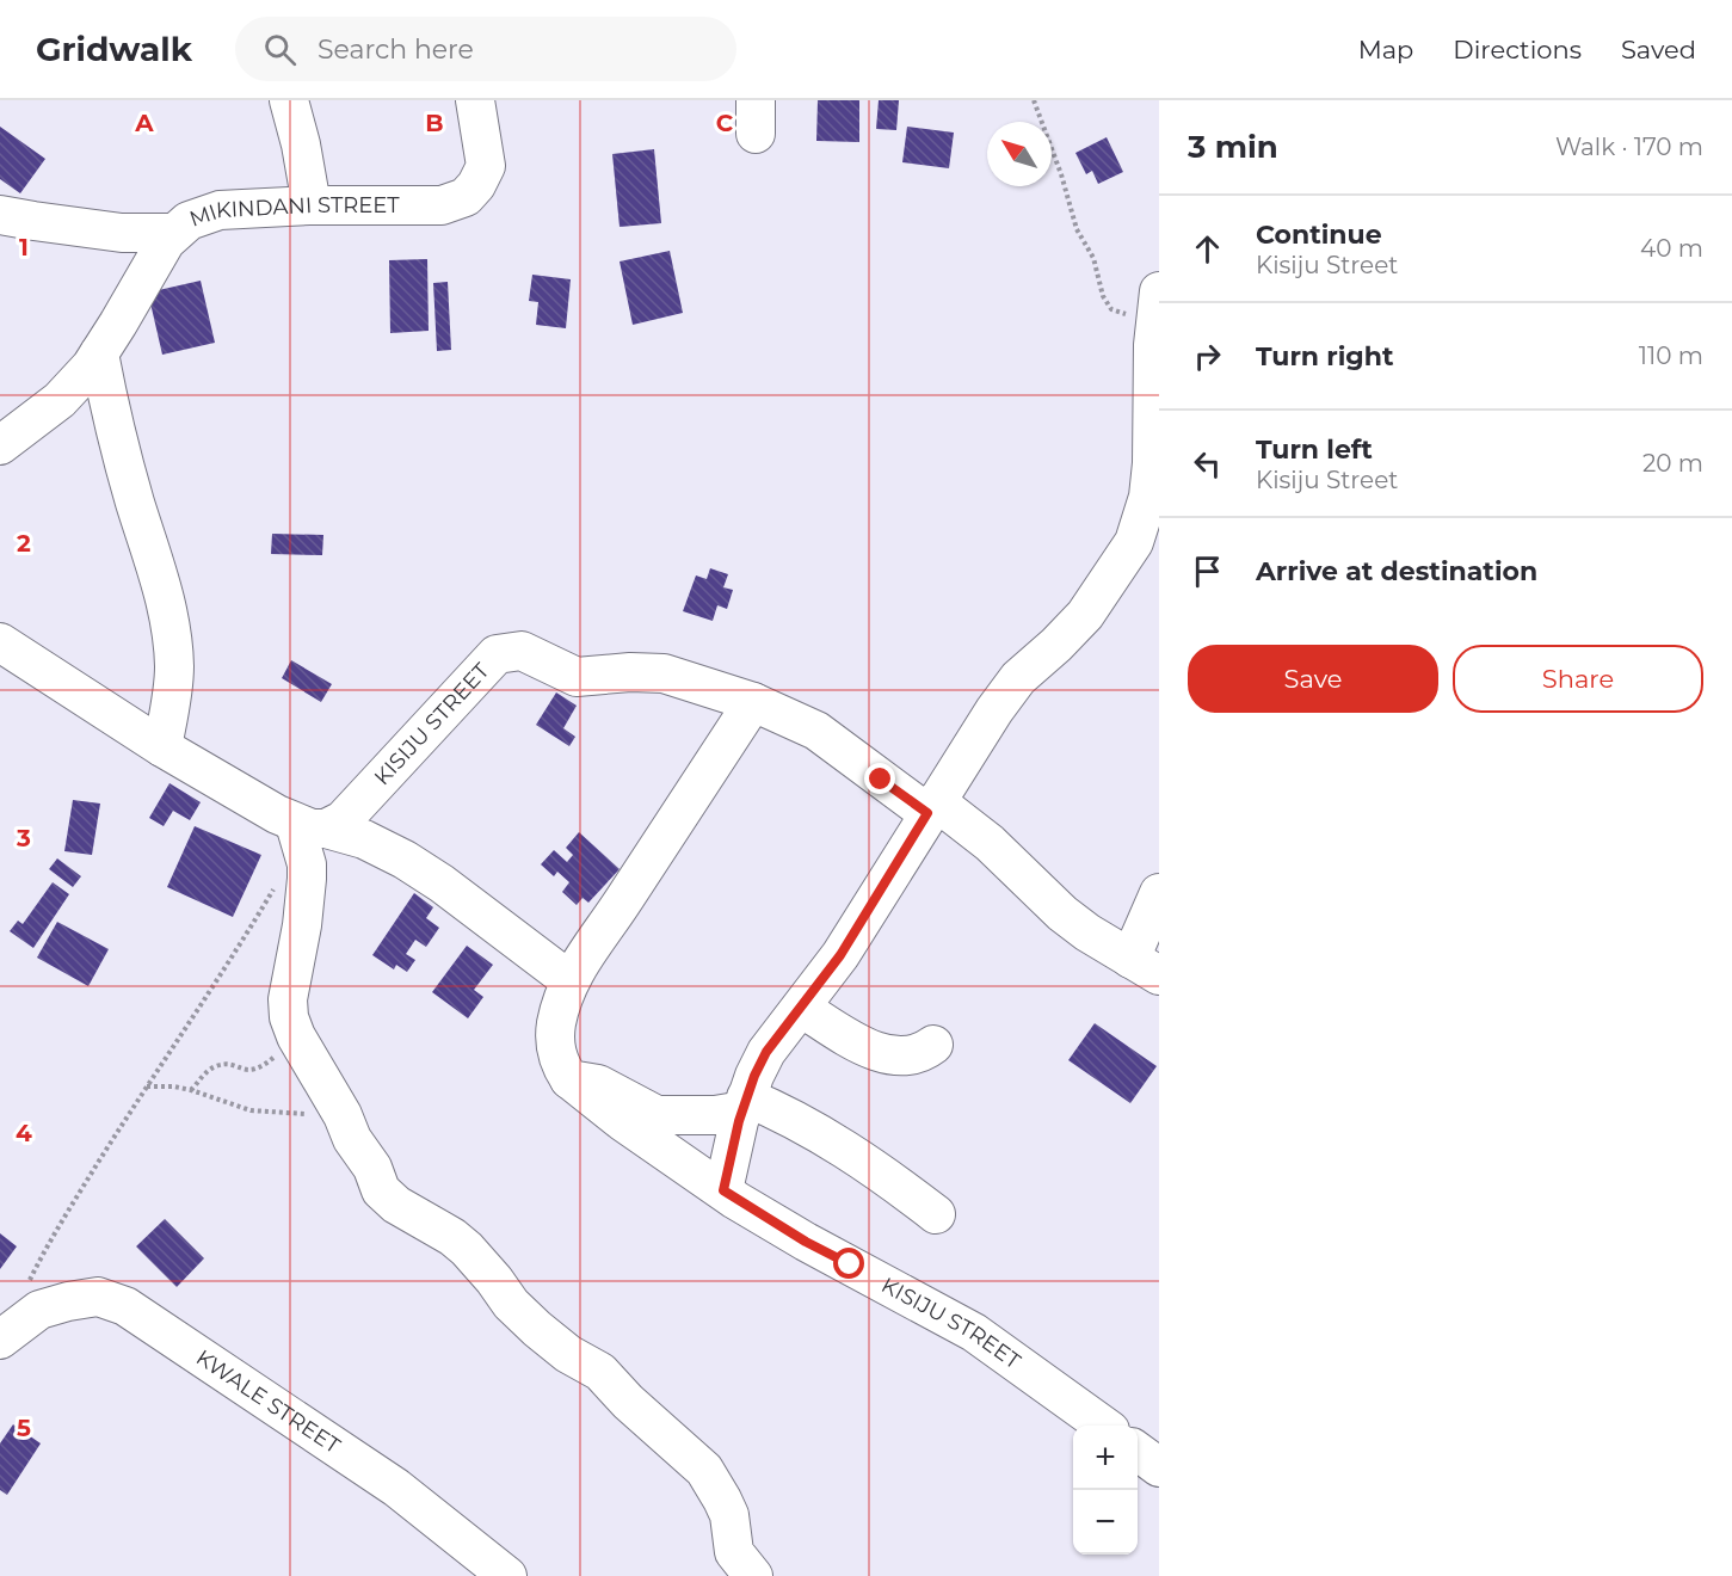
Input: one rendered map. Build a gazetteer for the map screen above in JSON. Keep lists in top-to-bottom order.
{
  "streets": {
    "street": ["MIKINDANI STREET", "KISIJU STREET", "KWALE STREET"]
  },
  "north": "top left",
  "page": {
    "header": "Gridwalk",
    "search": "Search here",
    "nav": ["Map", "Directions", "Saved"],
    "heading": ["3 min", "Walk · 170 m"],
    "list": [
      ["Continue", "Kisiju Street", "40 m"],
      ["Turn right", "110 m"],
      ["Turn left", "Kisiju Street", "20 m"],
      "Arrive at destination"
    ],
    "buttons": ["Save", "Share"],
    "map_buttons": ["+", "−"]
  },
  "grid": {
    "columns": ["A", "B", "C"],
    "rows": [
      "1",
      "2",
      "3",
      "4",
      "5"
    ]
  }
}
